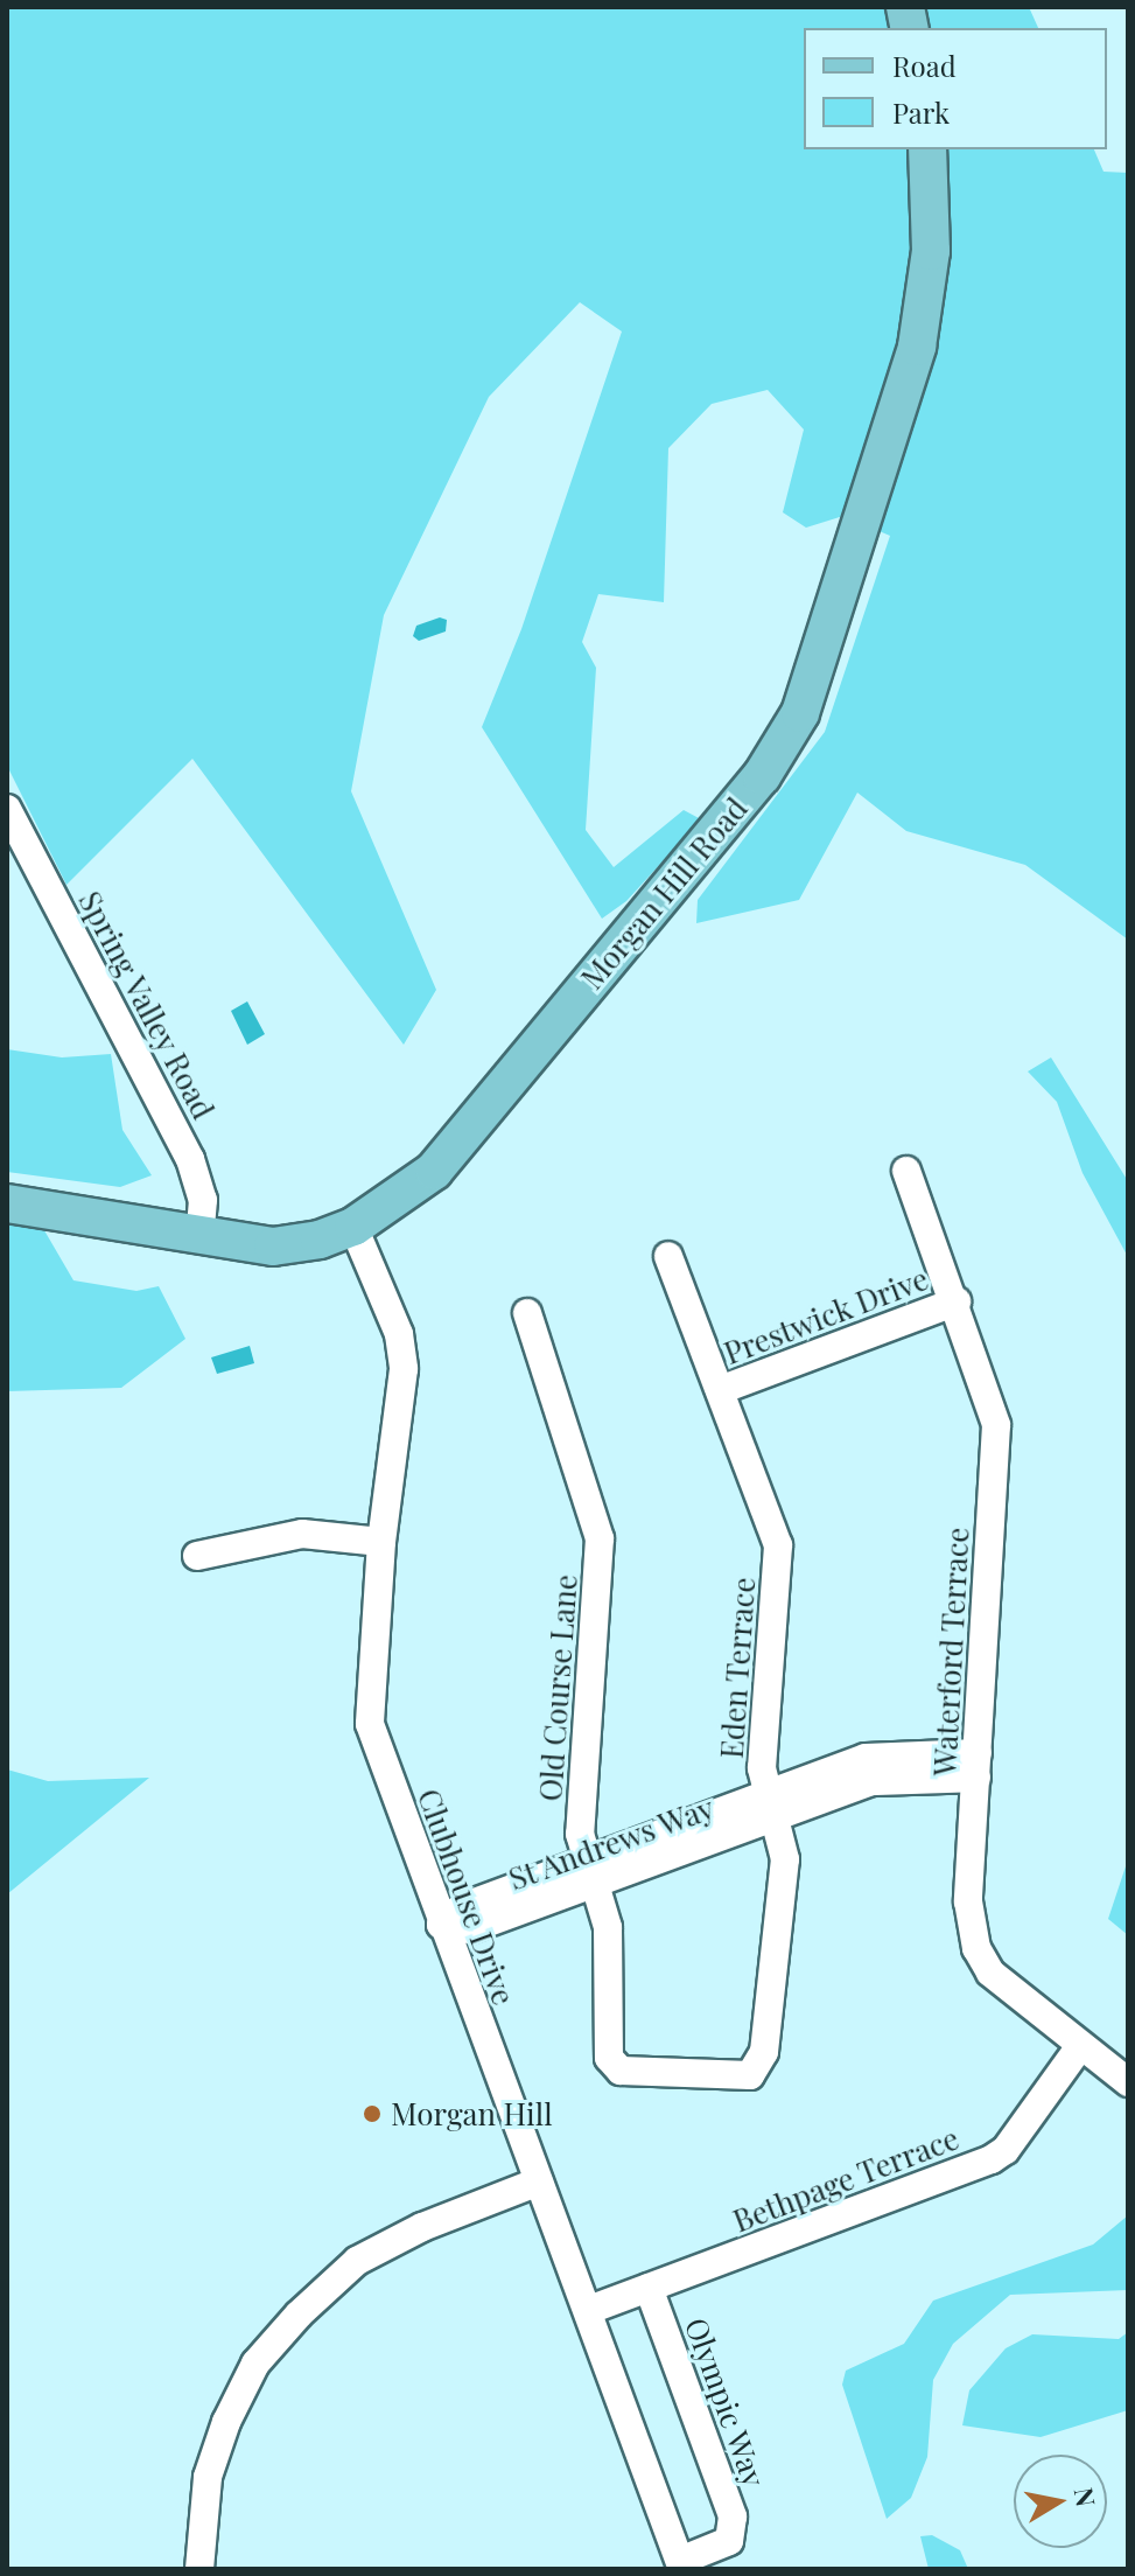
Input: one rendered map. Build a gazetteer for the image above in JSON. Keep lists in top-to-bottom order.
{
  "streets": {
    "main road": ["Morgan Hill Road"],
    "street": [
      "Spring Valley Road",
      "Prestwick Drive",
      "Waterford Terrace",
      "Eden Terrace",
      "Old Course Lane",
      "St Andrews Way",
      "Clubhouse Drive",
      "Bethpage Terrace",
      "Olympic Way"
    ]
  },
  "crossings": [
    ["Morgan Hill Road", "Spring Valley Road"],
    ["Morgan Hill Road", "Clubhouse Drive"],
    ["Prestwick Drive", "Waterford Terrace"],
    ["Prestwick Drive", "Eden Terrace"],
    ["Waterford Terrace", "St Andrews Way"],
    ["Waterford Terrace", "Bethpage Terrace"],
    ["Eden Terrace", "Old Course Lane"],
    ["Eden Terrace", "St Andrews Way"],
    ["Old Course Lane", "St Andrews Way"],
    ["St Andrews Way", "Clubhouse Drive"],
    ["Clubhouse Drive", "Bethpage Terrace"],
    ["Clubhouse Drive", "Olympic Way"],
    ["Bethpage Terrace", "Olympic Way"]
  ],
  "places": ["Morgan Hill"],
  "legend": ["Road", "Park"],
  "north": "right"
}
